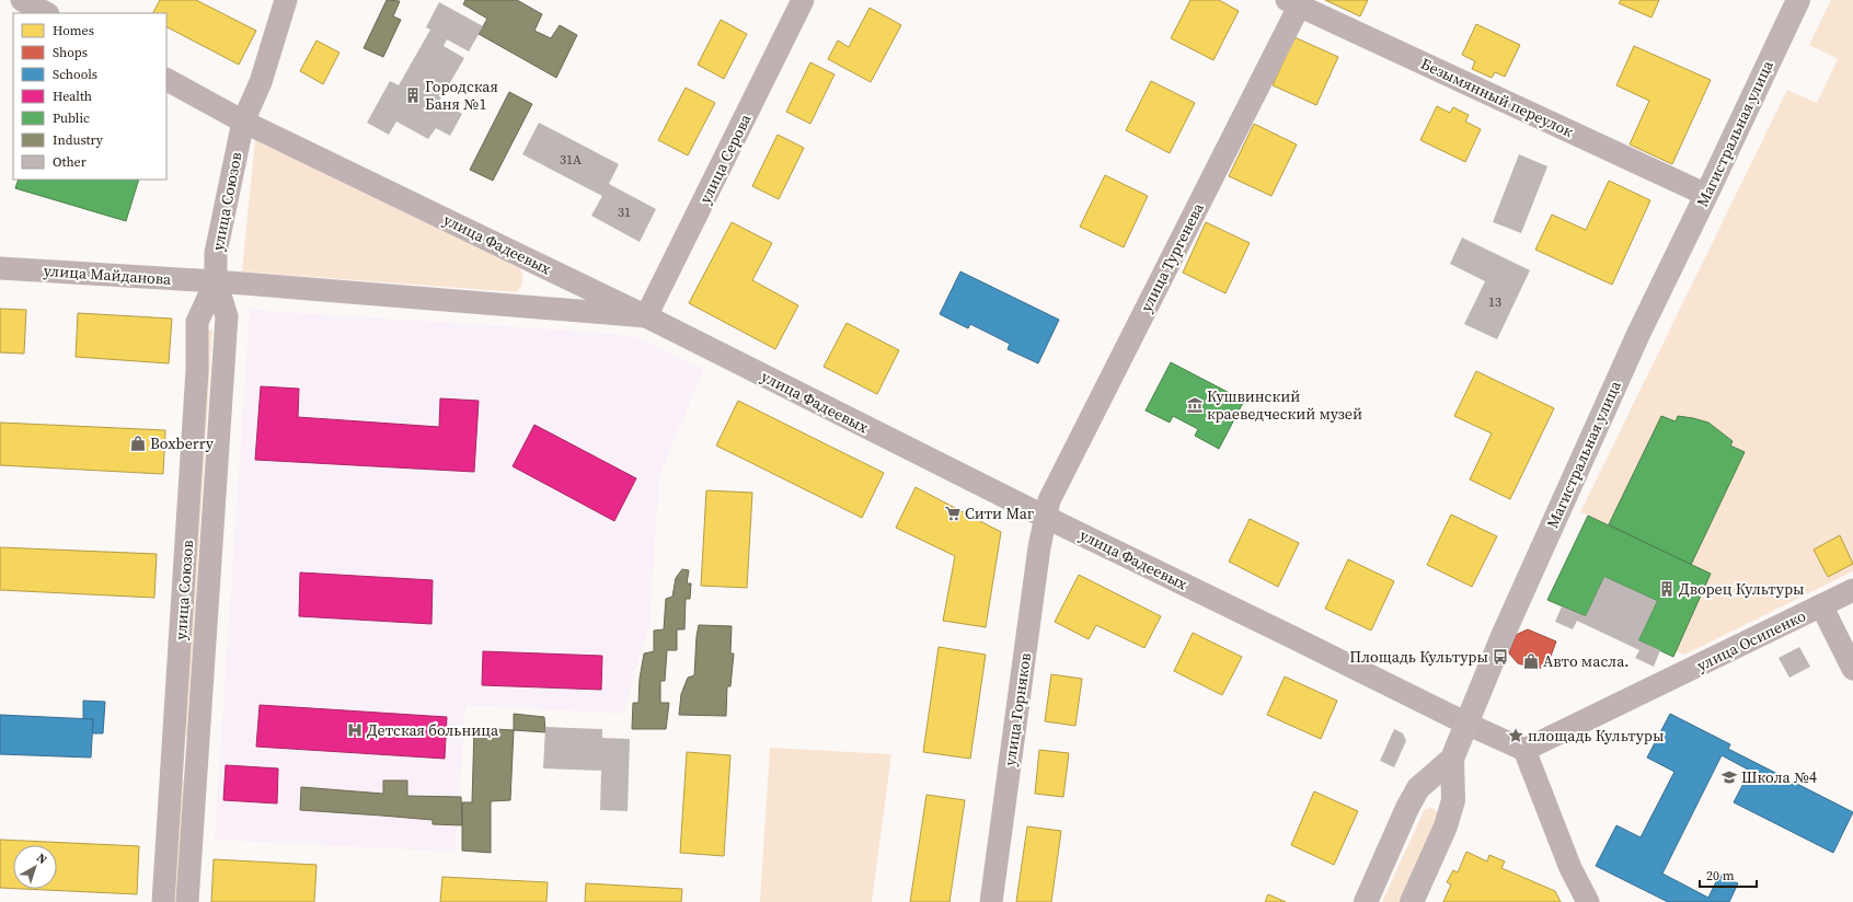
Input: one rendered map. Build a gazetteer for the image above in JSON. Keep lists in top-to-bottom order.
{
  "streets": {
    "main road": ["Магистральная улица"],
    "street": [
      "Безымянный переулок",
      "улица Серова",
      "улица Союзов",
      "улица Фадеевых",
      "улица Тургенева",
      "улица Майданова",
      "улица Осипенко",
      "улица Горняков"
    ]
  },
  "crossings": [
    ["Безымянный переулок", "Магистральная улица"],
    ["Безымянный переулок", "улица Тургенева"],
    ["Магистральная улица", "улица Фадеевых"],
    ["улица Серова", "улица Фадеевых"],
    ["улица Серова", "улица Майданова"],
    ["улица Союзов", "улица Фадеевых"],
    ["улица Союзов", "улица Майданова"],
    ["улица Фадеевых", "улица Тургенева"],
    ["улица Фадеевых", "улица Майданова"],
    ["улица Фадеевых", "улица Горняков"],
    ["улица Тургенева", "улица Горняков"]
  ],
  "places": {
    "building": ["Городская Баня №1", "Дворец Культуры"],
    "museum": ["Кушвинский краеведческий музей"],
    "shop": ["Boxberry", "Авто масла."],
    "supermarket": ["Сити Маг"],
    "bus stop": ["Площадь Культуры"],
    "hospital": ["Детская больница"],
    "place": ["площадь Культуры"],
    "school or university": ["Школа №4"]
  },
  "house_numbers": ["31А", "31", "13"],
  "legend": [
    "Homes",
    "Shops",
    "Schools",
    "Health",
    "Public",
    "Industry",
    "Other"
  ],
  "scale_bar": "20 m",
  "north": "top right"
}
